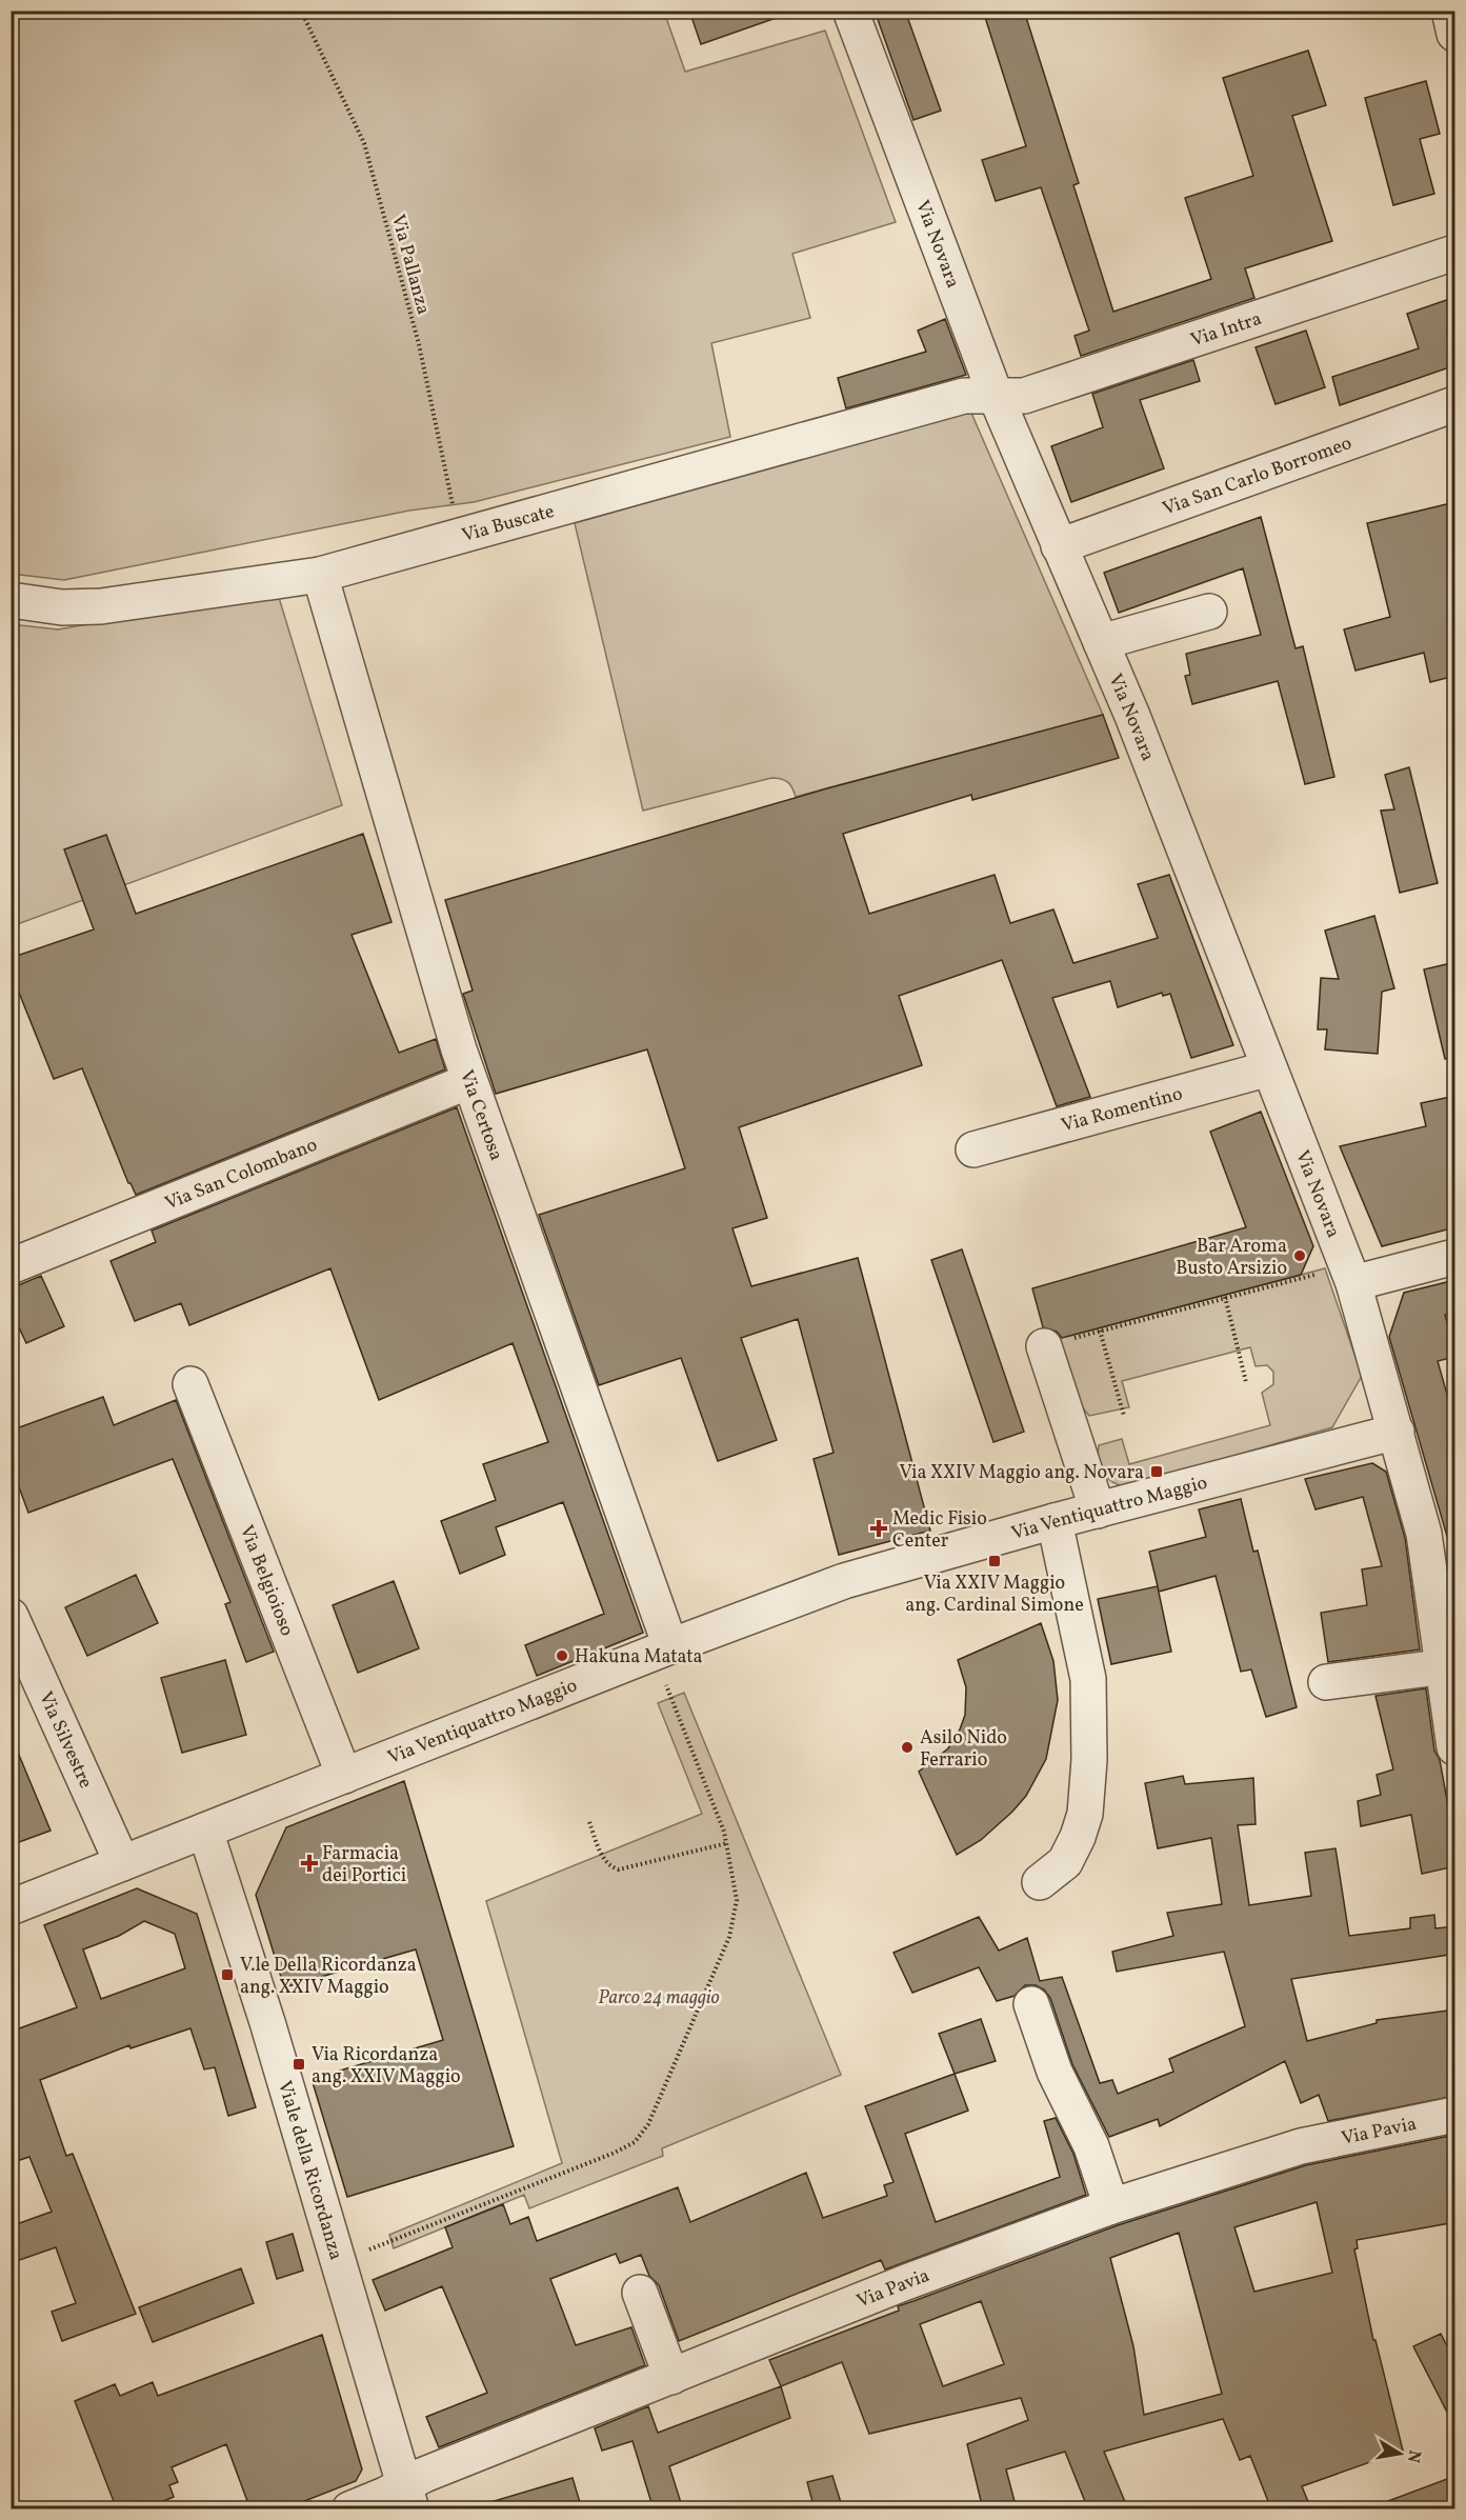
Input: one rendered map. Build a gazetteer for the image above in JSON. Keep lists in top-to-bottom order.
{
  "streets": {
    "street": [
      "Via Novara",
      "Via Intra",
      "Via San Carlo Borromeo",
      "Via Buscate",
      "Via Romentino",
      "Via Certosa",
      "Via San Colombano",
      "Via Ventiquattro Maggio",
      "Via Belgioioso",
      "Via Silvestre",
      "Via Pavia",
      "Viale della Ricordanza"
    ],
    "path": ["Via Pallanza"]
  },
  "crossings": [
    ["Via Novara", "Via Intra"],
    ["Via Novara", "Via San Carlo Borromeo"],
    ["Via Novara", "Via Buscate"],
    ["Via Novara", "Via Romentino"],
    ["Via Novara", "Via Ventiquattro Maggio"],
    ["Via Pallanza", "Via Buscate"],
    ["Via Intra", "Via Buscate"],
    ["Via Buscate", "Via Certosa"],
    ["Via Certosa", "Via San Colombano"],
    ["Via Certosa", "Via Ventiquattro Maggio"],
    ["Via Ventiquattro Maggio", "Via Belgioioso"],
    ["Via Ventiquattro Maggio", "Via Silvestre"],
    ["Via Ventiquattro Maggio", "Viale della Ricordanza"],
    ["Via Pavia", "Viale della Ricordanza"]
  ],
  "parks": ["Parco 24 maggio"],
  "places": {
    "other": ["Bar Aroma Busto Arsizio", "Hakuna Matata", "Asilo Nido Ferrario"],
    "transit": [
      "Via XXIV Maggio ang. Novara",
      "Via XXIV Maggio ang. Cardinal Simone",
      "V.le Della Ricordanza ang. XXIV Maggio",
      "Via Ricordanza ang. XXIV Maggio"
    ],
    "health": ["Medic Fisio Center", "Farmacia dei Portici"]
  },
  "north": "right"
}
